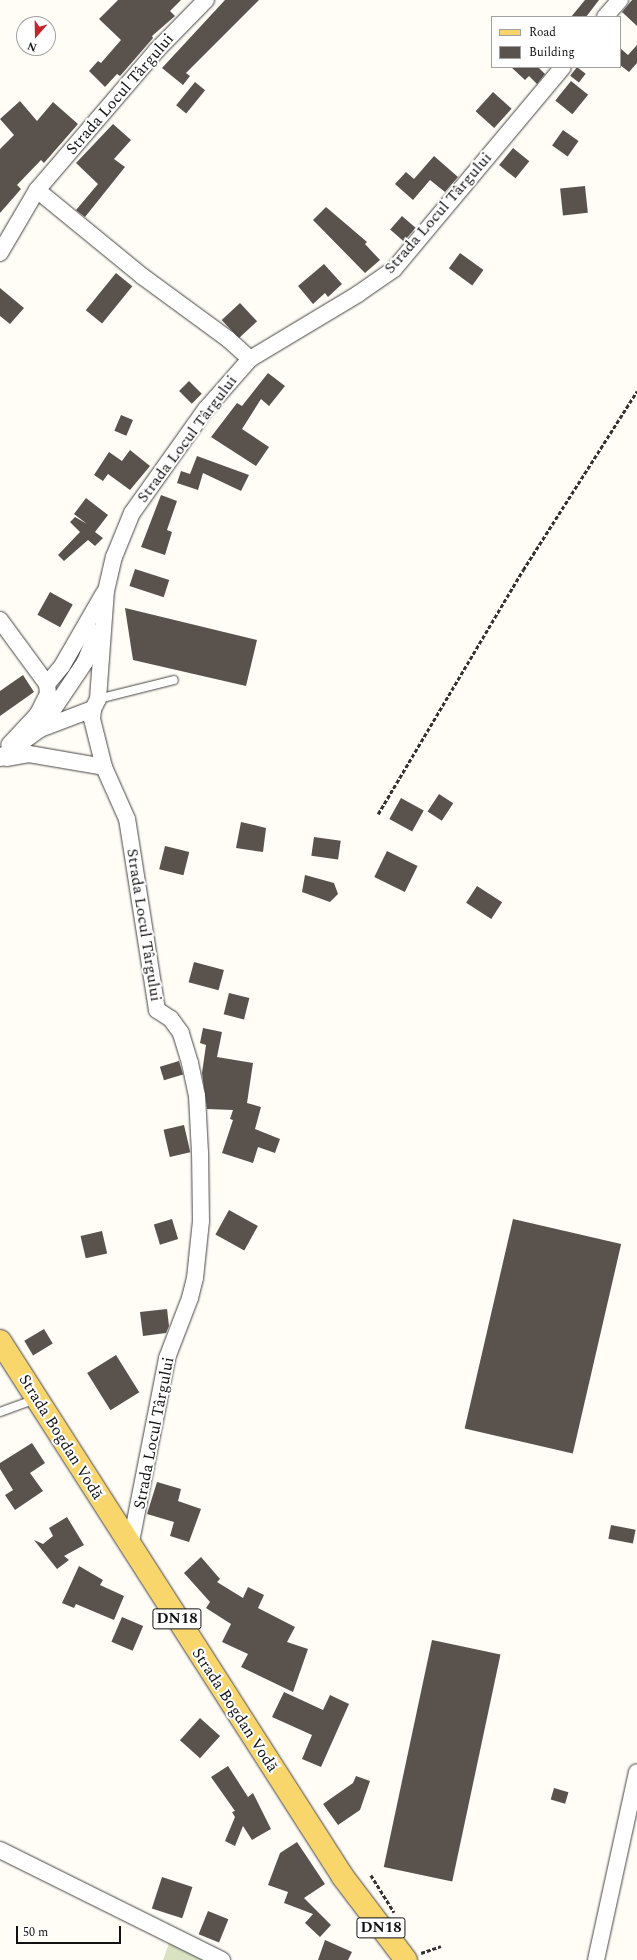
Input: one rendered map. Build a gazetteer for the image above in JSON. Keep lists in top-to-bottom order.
{
  "streets": {
    "main road": ["Strada Bogdan Vodă", "DN18"],
    "street": ["Strada Locul Târgului"]
  },
  "crossings": [
    ["Strada Locul Târgului", "Strada Bogdan Vodă"]
  ],
  "legend": ["Road", "Building"],
  "scale_bar": "50 m",
  "north": "bottom"
}
